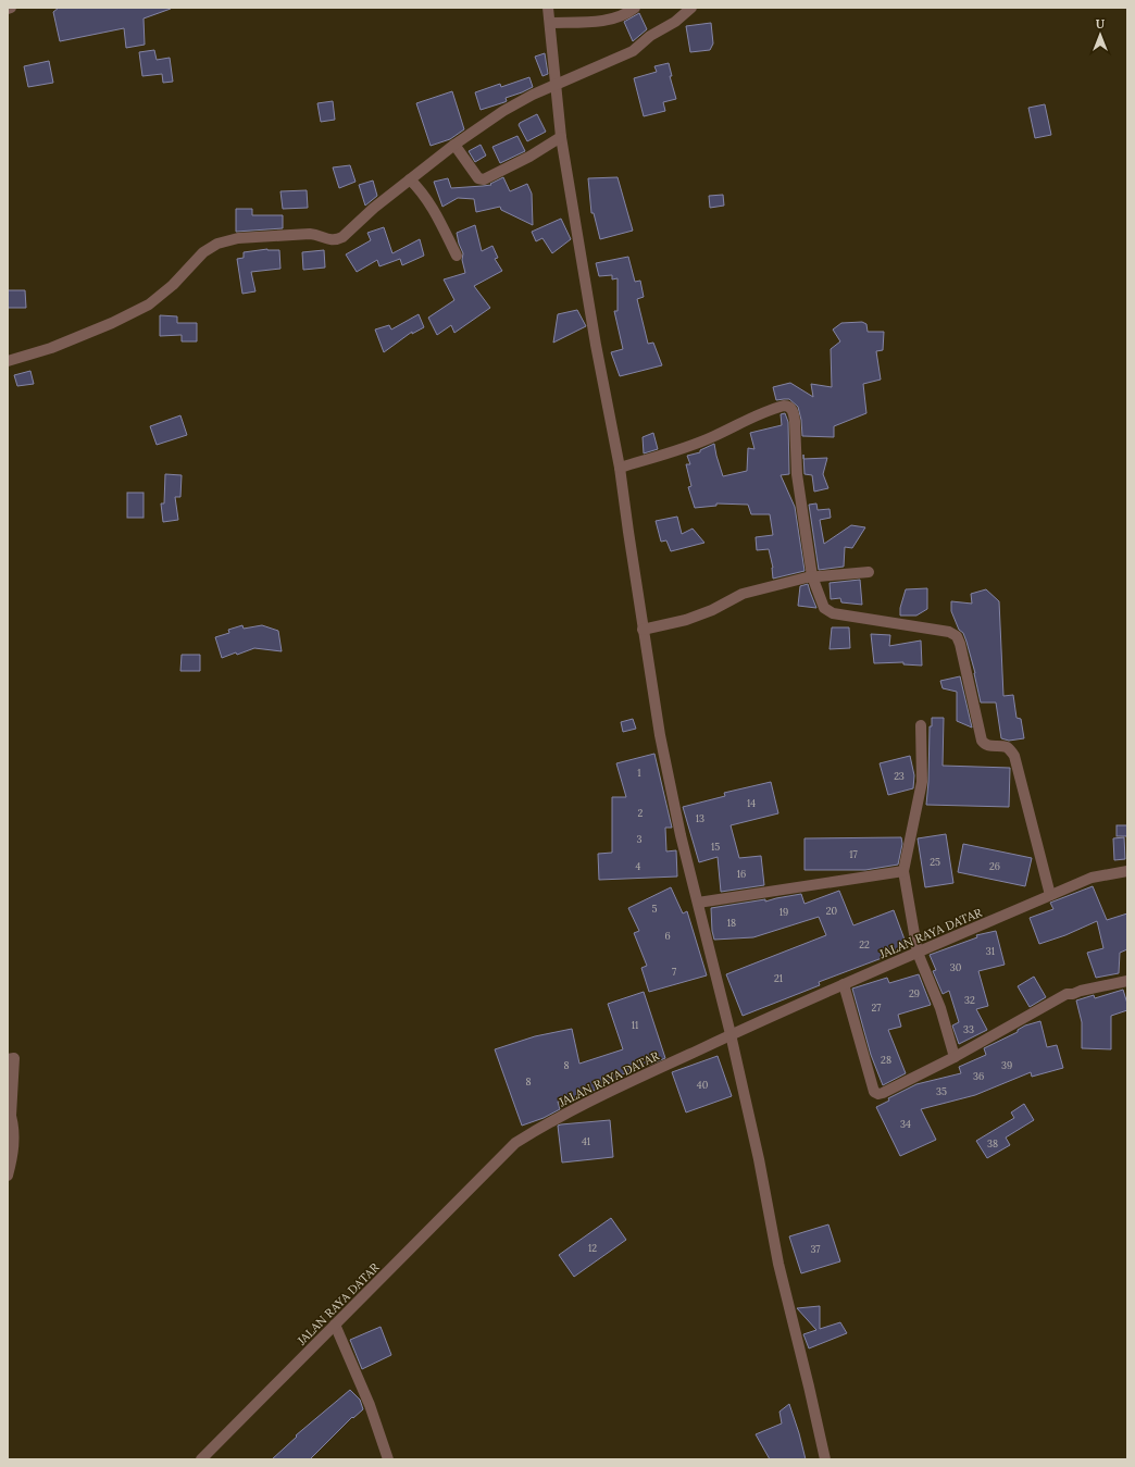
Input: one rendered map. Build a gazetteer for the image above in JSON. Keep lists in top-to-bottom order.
{
  "streets": {
    "street": ["JALAN RAYA DATAR"]
  },
  "house_numbers": [
    "1",
    "23",
    "14",
    "2",
    "13",
    "3",
    "15",
    "17",
    "25",
    "4",
    "26",
    "16",
    "5",
    "20",
    "19",
    "18",
    "6",
    "22",
    "31",
    "30",
    "7",
    "21",
    "29",
    "32",
    "27",
    "11",
    "33",
    "28",
    "8",
    "39",
    "36",
    "8",
    "40",
    "35",
    "34",
    "41",
    "38",
    "12",
    "37"
  ],
  "north": "top"
}
